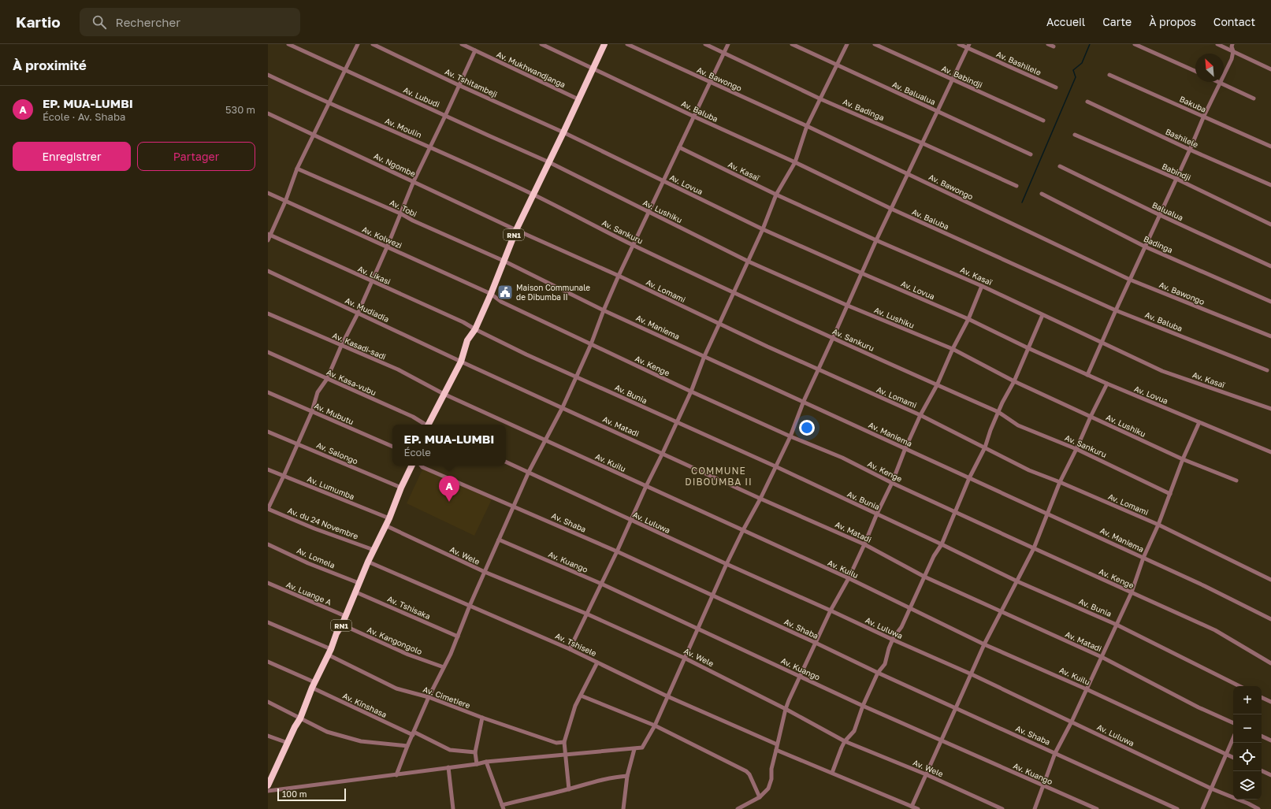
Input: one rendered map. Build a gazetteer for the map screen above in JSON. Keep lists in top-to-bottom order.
{
  "streets": {
    "highway": ["RN1"],
    "street": [
      "Av. Bashilele",
      "Av. Mukhwandjanga",
      "Av. Babindji",
      "Av. Bawongo",
      "Av. Tshitambeji",
      "Av. Balualua",
      "Av. Lubudi",
      "Bakuba",
      "Av. Badinga",
      "Av. Baluba",
      "Av. Moulin",
      "Bashilele",
      "Av. Ngombe",
      "Av. Kasaï",
      "Babindji",
      "Av. Lovua",
      "Av. Tobi",
      "Av. Lushiku",
      "Balualua",
      "Av. Sankuru",
      "Av. Kolwezi",
      "Badinga",
      "Av. Likasi",
      "Av. Lomami",
      "Av. Mudiadia",
      "Av. Maniema",
      "Av. Kasadi-sadi",
      "Av. Kenge",
      "Av. Kasa-vubu",
      "Av. Bunia",
      "Av. Mubutu",
      "Av. Matadi",
      "Av. Salongo",
      "Av. Kuilu",
      "Av. Lumumba",
      "Av. Shaba",
      "Av. Luluwa",
      "Av. du 24 Novembre",
      "Av. Wele",
      "Av. Lomela",
      "Av. Kuango",
      "Av. Luange A",
      "Av. Tshisaka",
      "Av. Kangongolo",
      "Av. Tshisele",
      "Av. Cimetiere",
      "Av. Kinshasa"
    ]
  },
  "crossings": [
    ["Av. Mukhwandjanga", "RN1"],
    ["Av. Tshitambeji", "Av. Lovua"],
    ["Av. Tshitambeji", "RN1"],
    ["Av. Lubudi", "Av. Lushiku"],
    ["Av. Lubudi", "RN1"],
    ["Av. Baluba", "RN1"],
    ["Av. Moulin", "Av. Sankuru"],
    ["Av. Moulin", "RN1"],
    ["Av. Ngombe", "RN1"],
    ["Av. Ngombe", "Av. Lomami"],
    ["Av. Lovua", "RN1"],
    ["Av. Tobi", "RN1"],
    ["Av. Tobi", "Av. Maniema"],
    ["Av. Lushiku", "RN1"],
    ["Av. Sankuru", "RN1"],
    ["RN1", "Av. Kolwezi"],
    ["RN1", "Av. Likasi"],
    ["RN1", "Av. Lomami"],
    ["RN1", "Av. Mudiadia"],
    ["RN1", "Av. Maniema"],
    ["RN1", "Av. Kasadi-sadi"],
    ["RN1", "Av. Kenge"],
    ["RN1", "Av. Bunia"],
    ["RN1", "Av. Matadi"],
    ["RN1", "Av. Salongo"],
    ["RN1", "Av. Kuilu"],
    ["RN1", "Av. Lumumba"],
    ["RN1", "Av. du 24 Novembre"],
    ["RN1", "Av. Wele"],
    ["RN1", "Av. Lomela"],
    ["RN1", "Av. Luange A"],
    ["RN1", "Av. Tshisaka"],
    ["RN1", "Av. Kangongolo"],
    ["RN1", "Av. Tshisele"],
    ["RN1", "Av. Cimetiere"],
    ["RN1", "Av. Kinshasa"],
    ["Av. Kolwezi", "Av. Kenge"],
    ["Av. Likasi", "Av. Bunia"],
    ["Av. Mudiadia", "Av. Matadi"],
    ["Av. Kasadi-sadi", "Av. Kuilu"]
  ],
  "districts": ["COMMUNE DIBOUMBA II"],
  "places": {
    "public building": ["Maison Communale de Dibumba II"]
  },
  "scale_bar": "100 m",
  "north": "top left",
  "page": {
    "header": "Kartio",
    "search": "Rechercher",
    "nav": [
      "Accueil",
      "Carte",
      "À propos",
      "Contact"
    ],
    "heading": "À proximité",
    "list": [
      {
        "mark": "A",
        "name": "EP. MUA-LUMBI",
        "note": "École · Av. Shaba",
        "value": "530 m"
      }
    ],
    "buttons": ["Enregistrer", "Partager"],
    "popup": ["EP. MUA-LUMBI", "École"],
    "pins": "A",
    "map_buttons": ["+", "−"],
    "scale": "100 m"
  }
}
